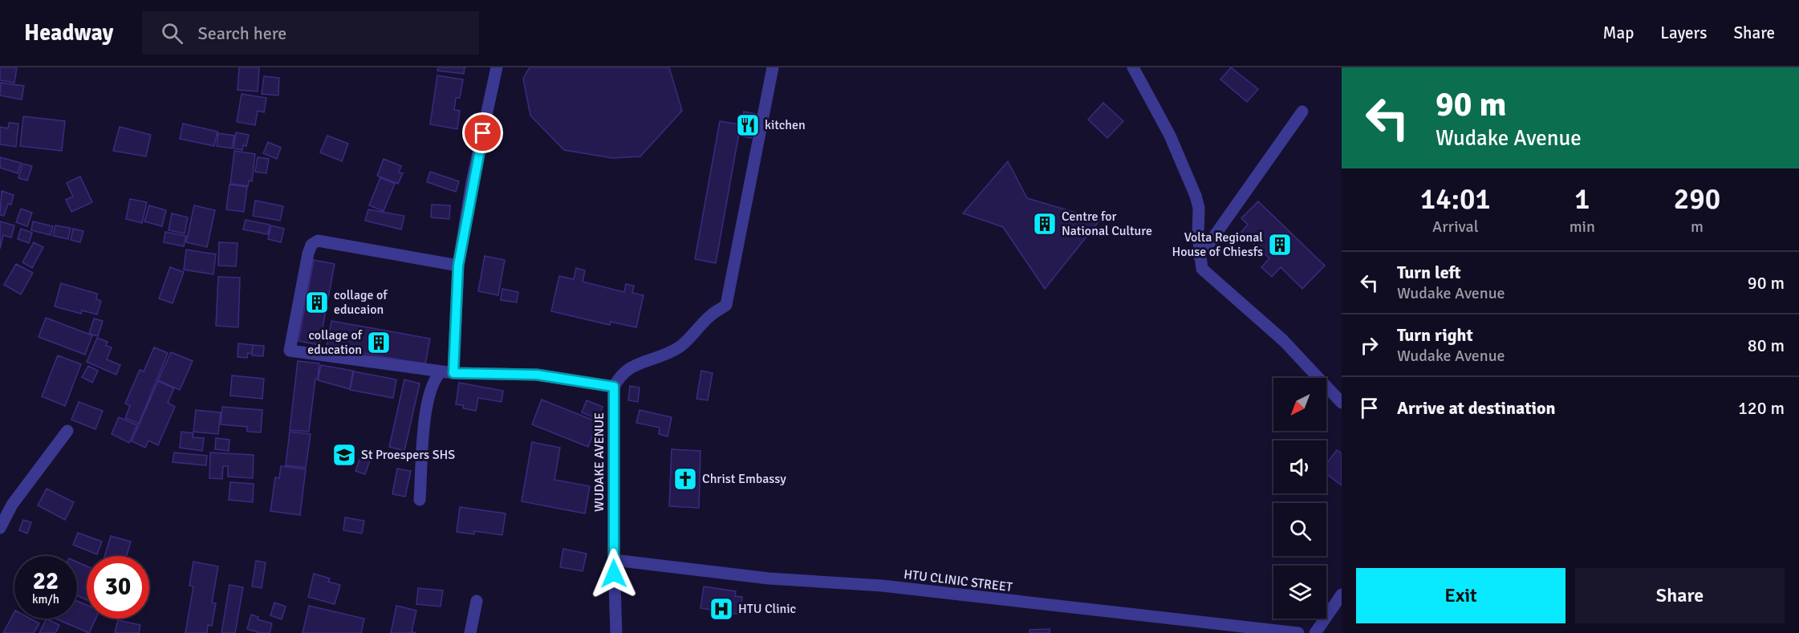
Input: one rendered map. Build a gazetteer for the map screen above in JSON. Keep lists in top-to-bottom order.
{
  "streets": {
    "street": ["WUDAKE AVENUE", "HTU CLINIC STREET"]
  },
  "crossings": [
    ["WUDAKE AVENUE", "HTU CLINIC STREET"]
  ],
  "places": {
    "restaurant": ["kitchen"],
    "building": [
      "Centre for National Culture",
      "Volta Regional House of Chiesfs",
      "collage of educaion",
      "collage of education"
    ],
    "school or university": ["St Proespers SHS"],
    "church": ["Christ Embassy"],
    "hospital": ["HTU Clinic"]
  },
  "north": "bottom left",
  "page": {
    "header": "Headway",
    "search": "Search here",
    "nav": ["Map", "Layers", "Share"],
    "turn": ["90 m", "Wudake Avenue"],
    "eta": [
      "14:01",
      "Arrival",
      "1",
      "min",
      "290",
      "m"
    ],
    "list": [
      {
        "name": "Turn left",
        "note": "Wudake Avenue",
        "value": "90 m"
      },
      {
        "name": "Turn right",
        "note": "Wudake Avenue",
        "value": "80 m"
      },
      {
        "name": "Arrive at destination",
        "value": "120 m"
      }
    ],
    "speed": "22 km/h",
    "limit": "30",
    "buttons": ["Exit", "Share"]
  }
}
